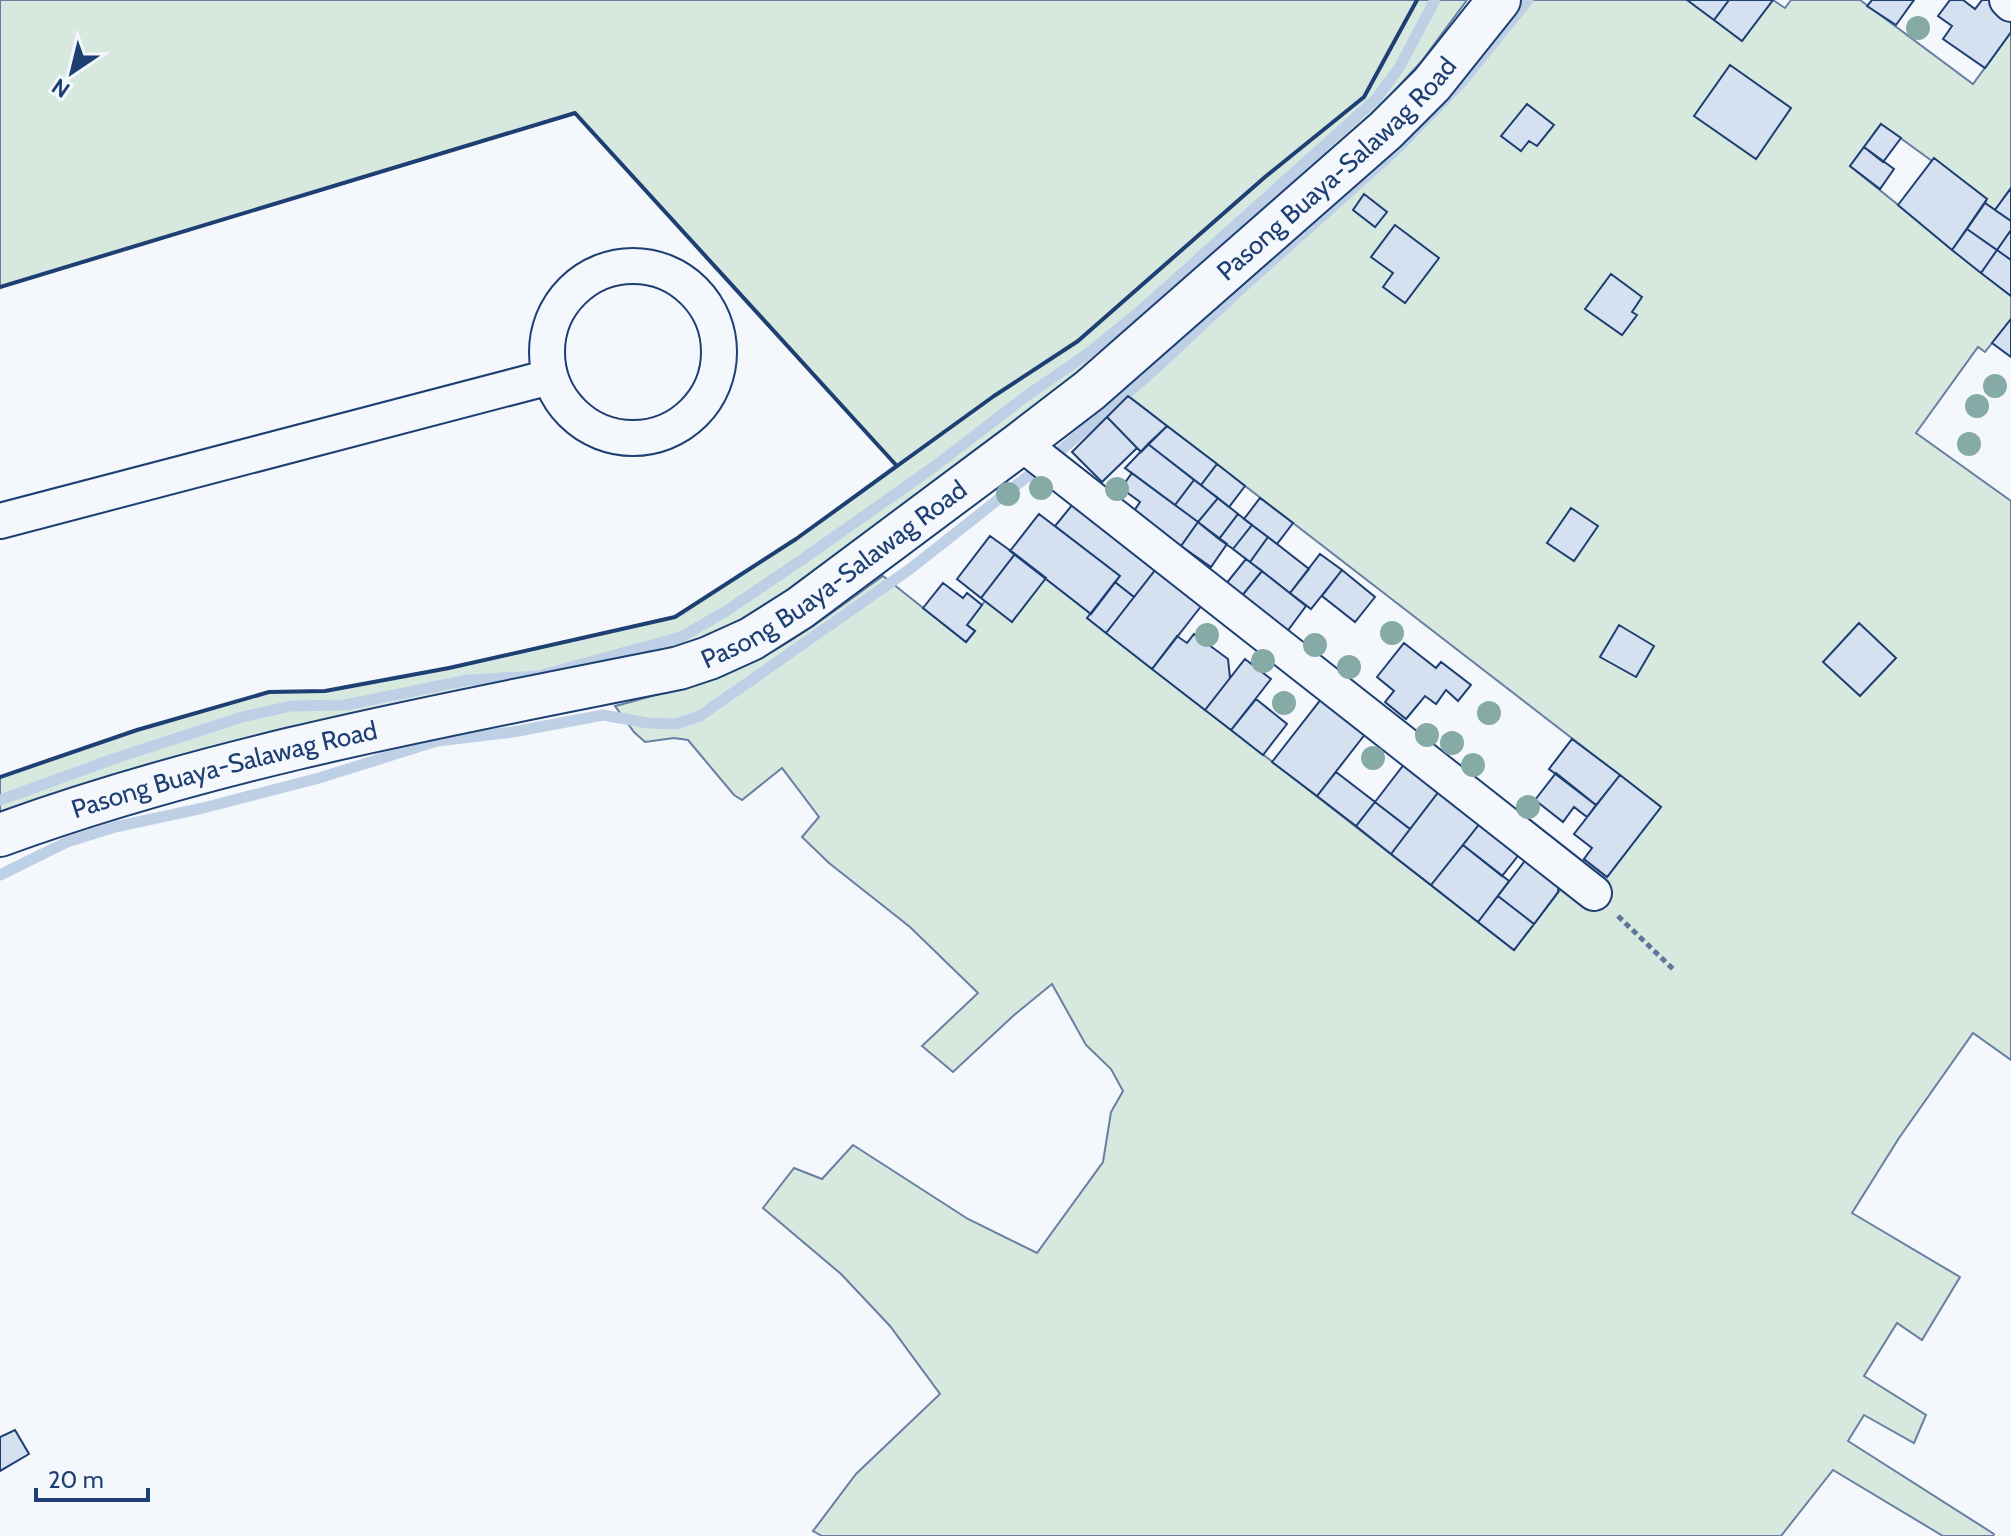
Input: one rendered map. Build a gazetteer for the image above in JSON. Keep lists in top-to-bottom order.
{
  "streets": {
    "street": ["Pasong Buaya-Salawag Road"]
  },
  "scale_bar": "20 m",
  "north": "bottom left"
}
